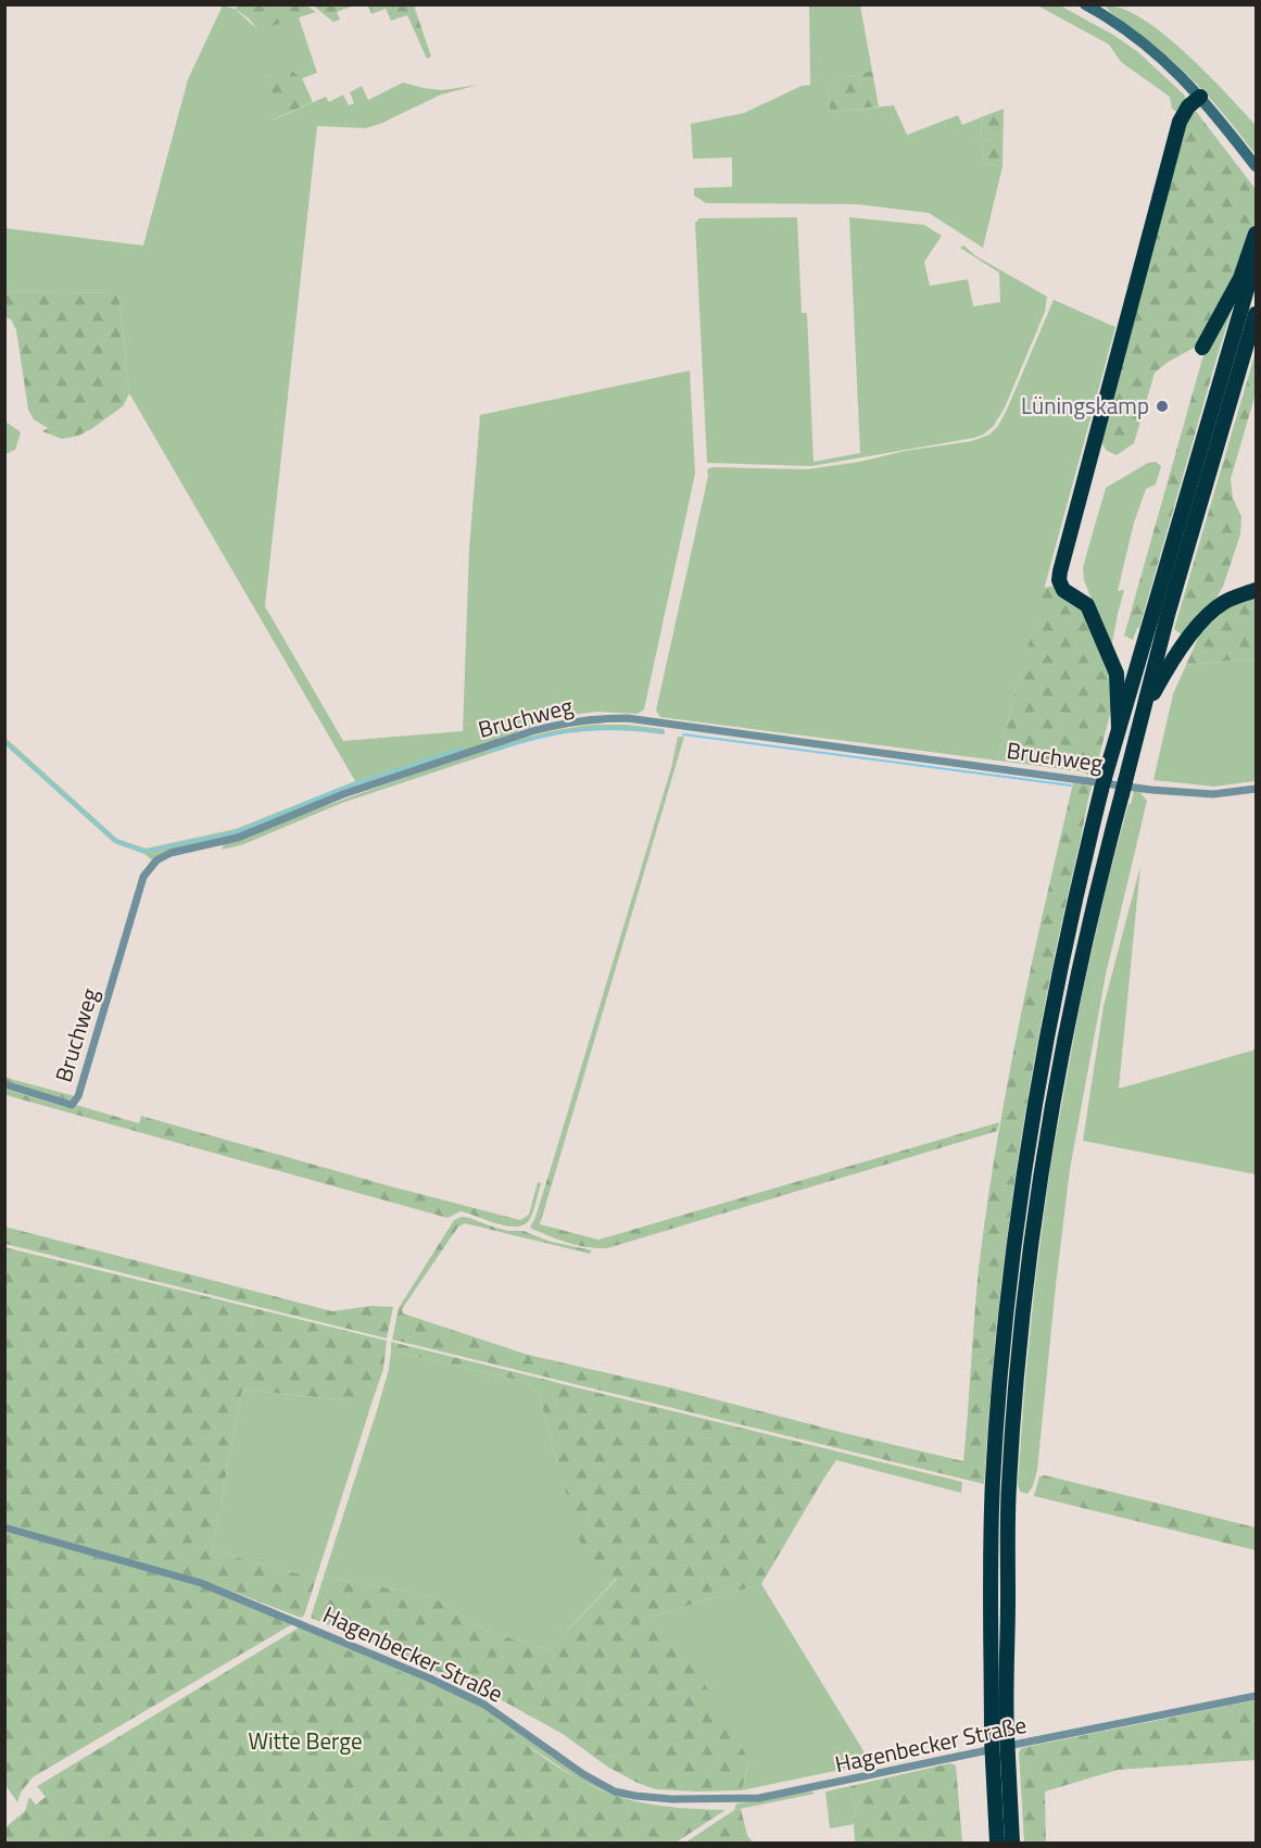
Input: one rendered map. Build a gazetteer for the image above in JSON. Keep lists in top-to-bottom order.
{
  "streets": {
    "street": ["Bruchweg", "Hagenbecker Straße"]
  },
  "parks": ["Witte Berge"],
  "places": ["Lüningskamp"]
}
